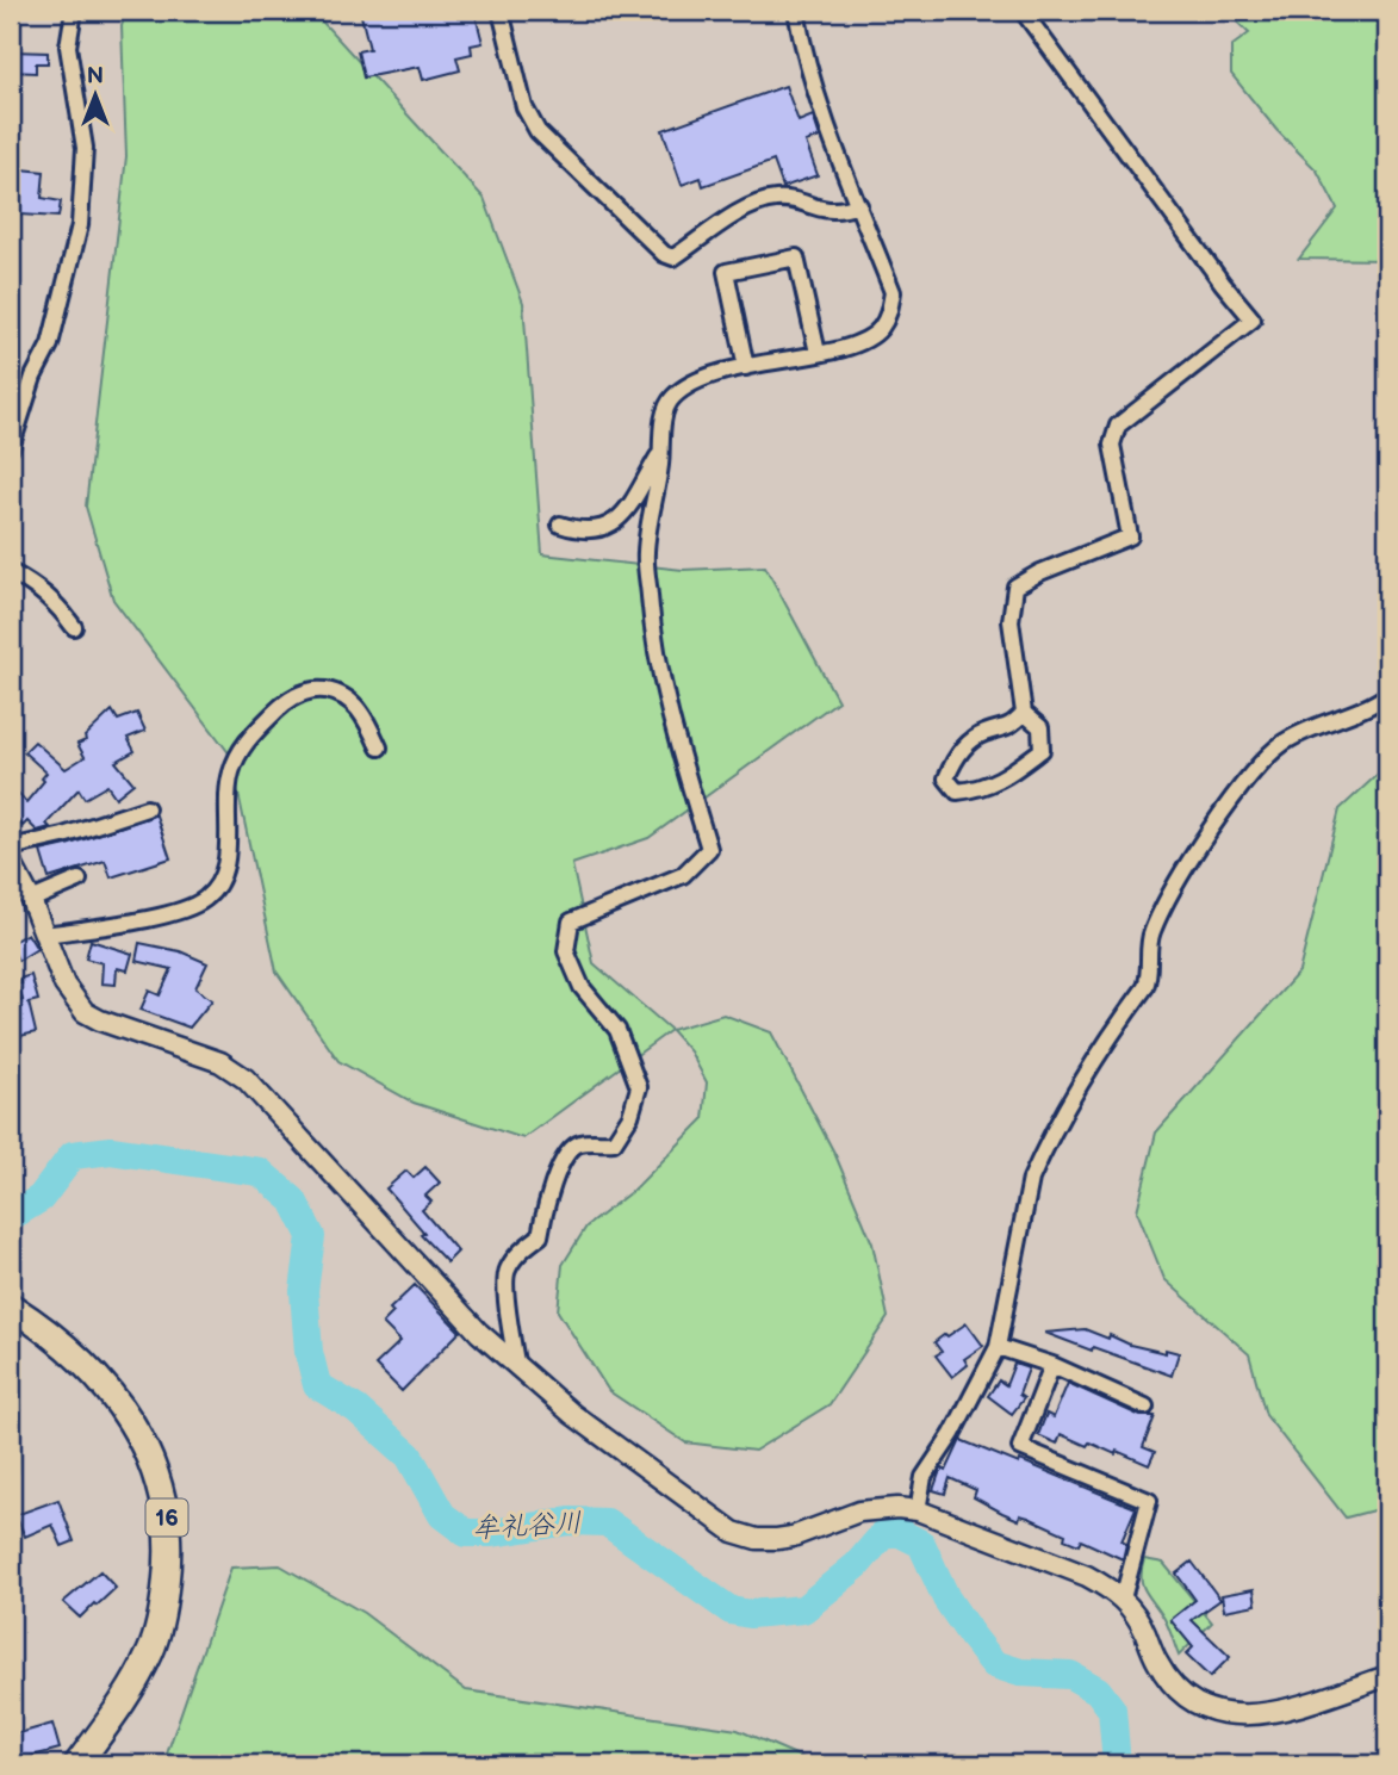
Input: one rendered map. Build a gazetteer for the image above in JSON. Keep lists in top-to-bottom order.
{
  "streets": {
    "main road": ["16"]
  },
  "water": ["牟礼谷川"],
  "north": "top"
}
